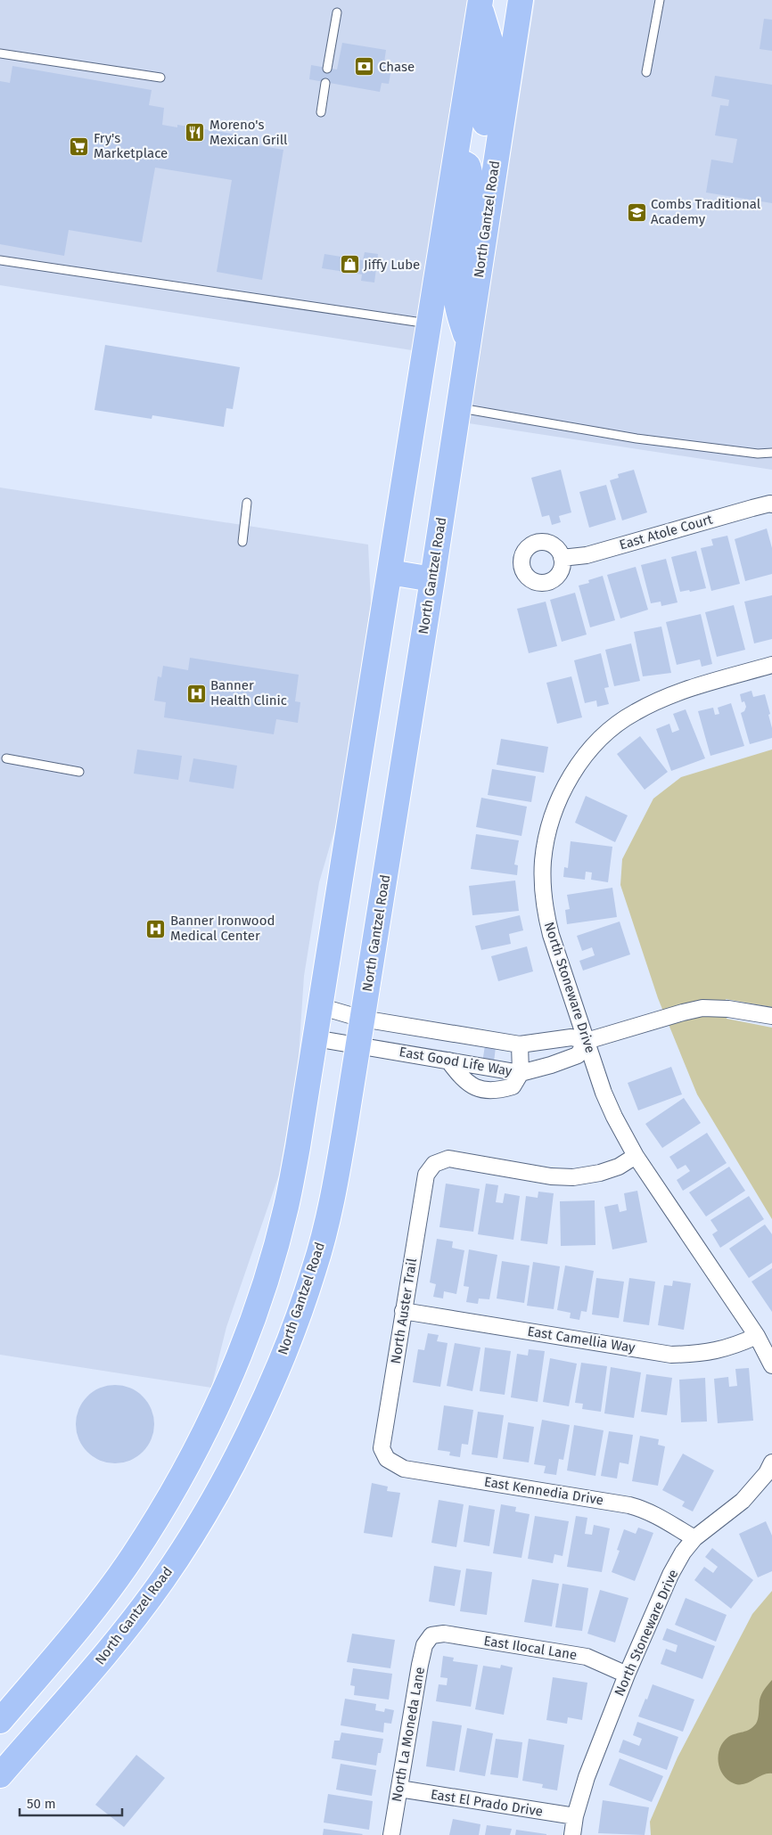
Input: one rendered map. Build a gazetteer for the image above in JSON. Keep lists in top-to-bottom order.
{
  "streets": {
    "main road": ["North Gantzel Road"],
    "street": [
      "East Atole Court",
      "North Stoneware Drive",
      "East Good Life Way",
      "North Auster Trail",
      "East Camellia Way",
      "East Kennedia Drive",
      "East Ilocal Lane",
      "North La Moneda Lane",
      "East El Prado Drive"
    ]
  },
  "crossings": [
    ["North Gantzel Road", "East Good Life Way"],
    ["North Stoneware Drive", "East Good Life Way"],
    ["North Stoneware Drive", "North Auster Trail"],
    ["North Stoneware Drive", "East Camellia Way"],
    ["North Stoneware Drive", "East Kennedia Drive"],
    ["North Stoneware Drive", "East Ilocal Lane"],
    ["North Stoneware Drive", "East El Prado Drive"],
    ["North Auster Trail", "East Camellia Way"],
    ["North Auster Trail", "East Kennedia Drive"],
    ["East Ilocal Lane", "North La Moneda Lane"],
    ["North La Moneda Lane", "East El Prado Drive"]
  ],
  "places": {
    "bank": ["Chase"],
    "restaurant": ["Moreno's Mexican Grill"],
    "supermarket": ["Fry's Marketplace"],
    "school or university": ["Combs Traditional Academy"],
    "shop": ["Jiffy Lube"],
    "hospital": ["Banner Health Clinic", "Banner Ironwood Medical Center"]
  },
  "scale_bar": "50 m"
}
